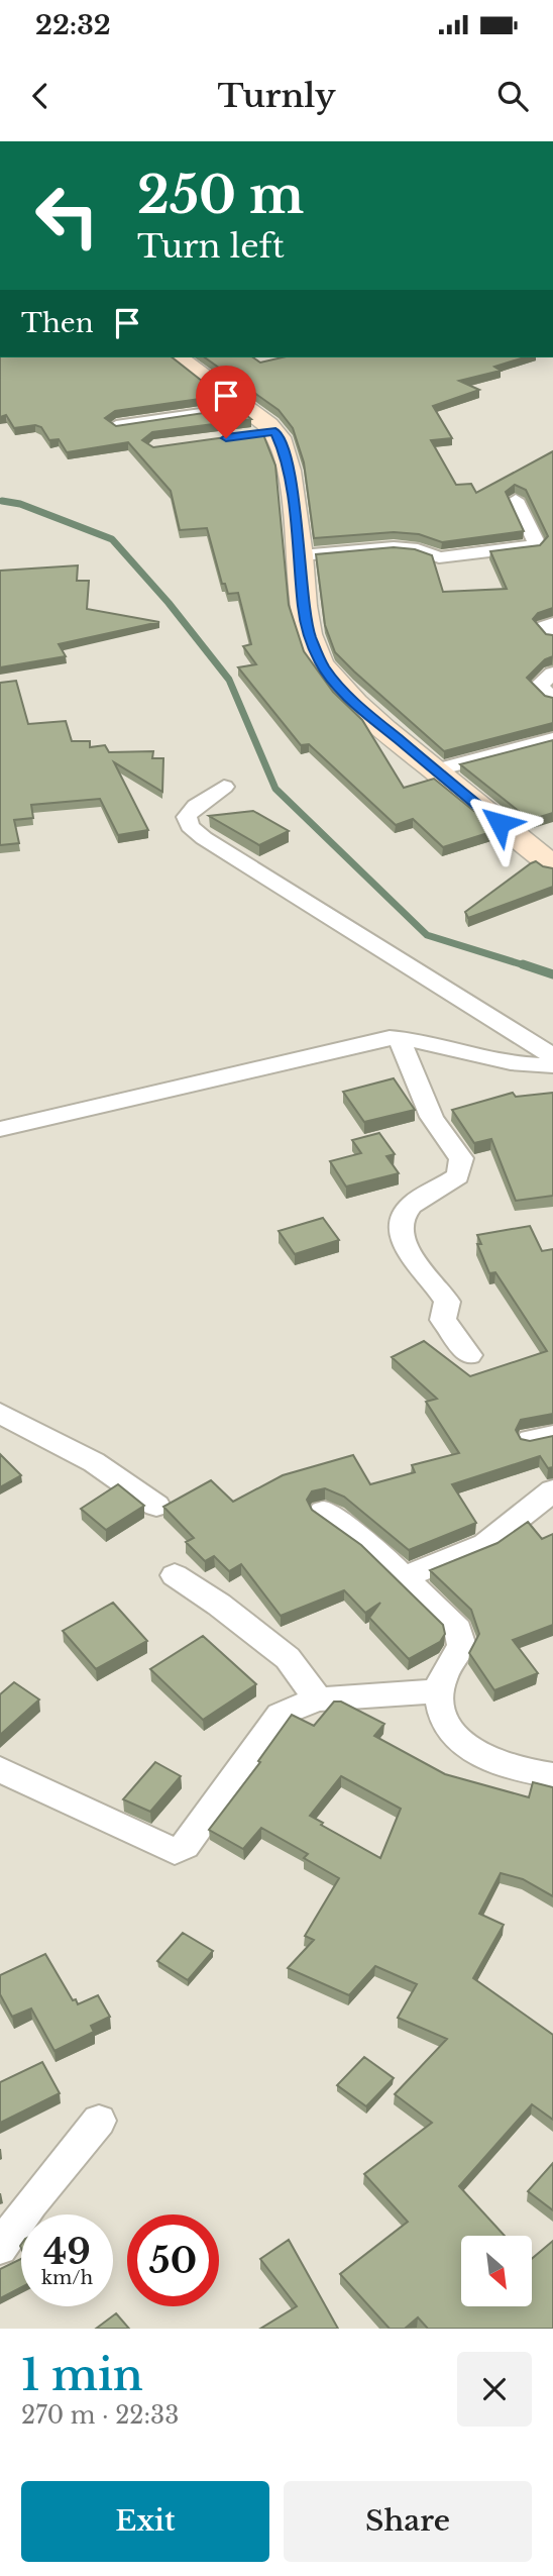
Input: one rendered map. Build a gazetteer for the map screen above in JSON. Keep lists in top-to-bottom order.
{
  "north": "bottom right",
  "page": {
    "status": "22:32",
    "header": "Turnly",
    "turn": ["250 m", "Turn left"],
    "then": "Then",
    "speed": "49 km/h",
    "limit": "50",
    "heading": ["1 min", "270 m · 22:33"],
    "buttons": ["Exit", "Share"]
  }
}
